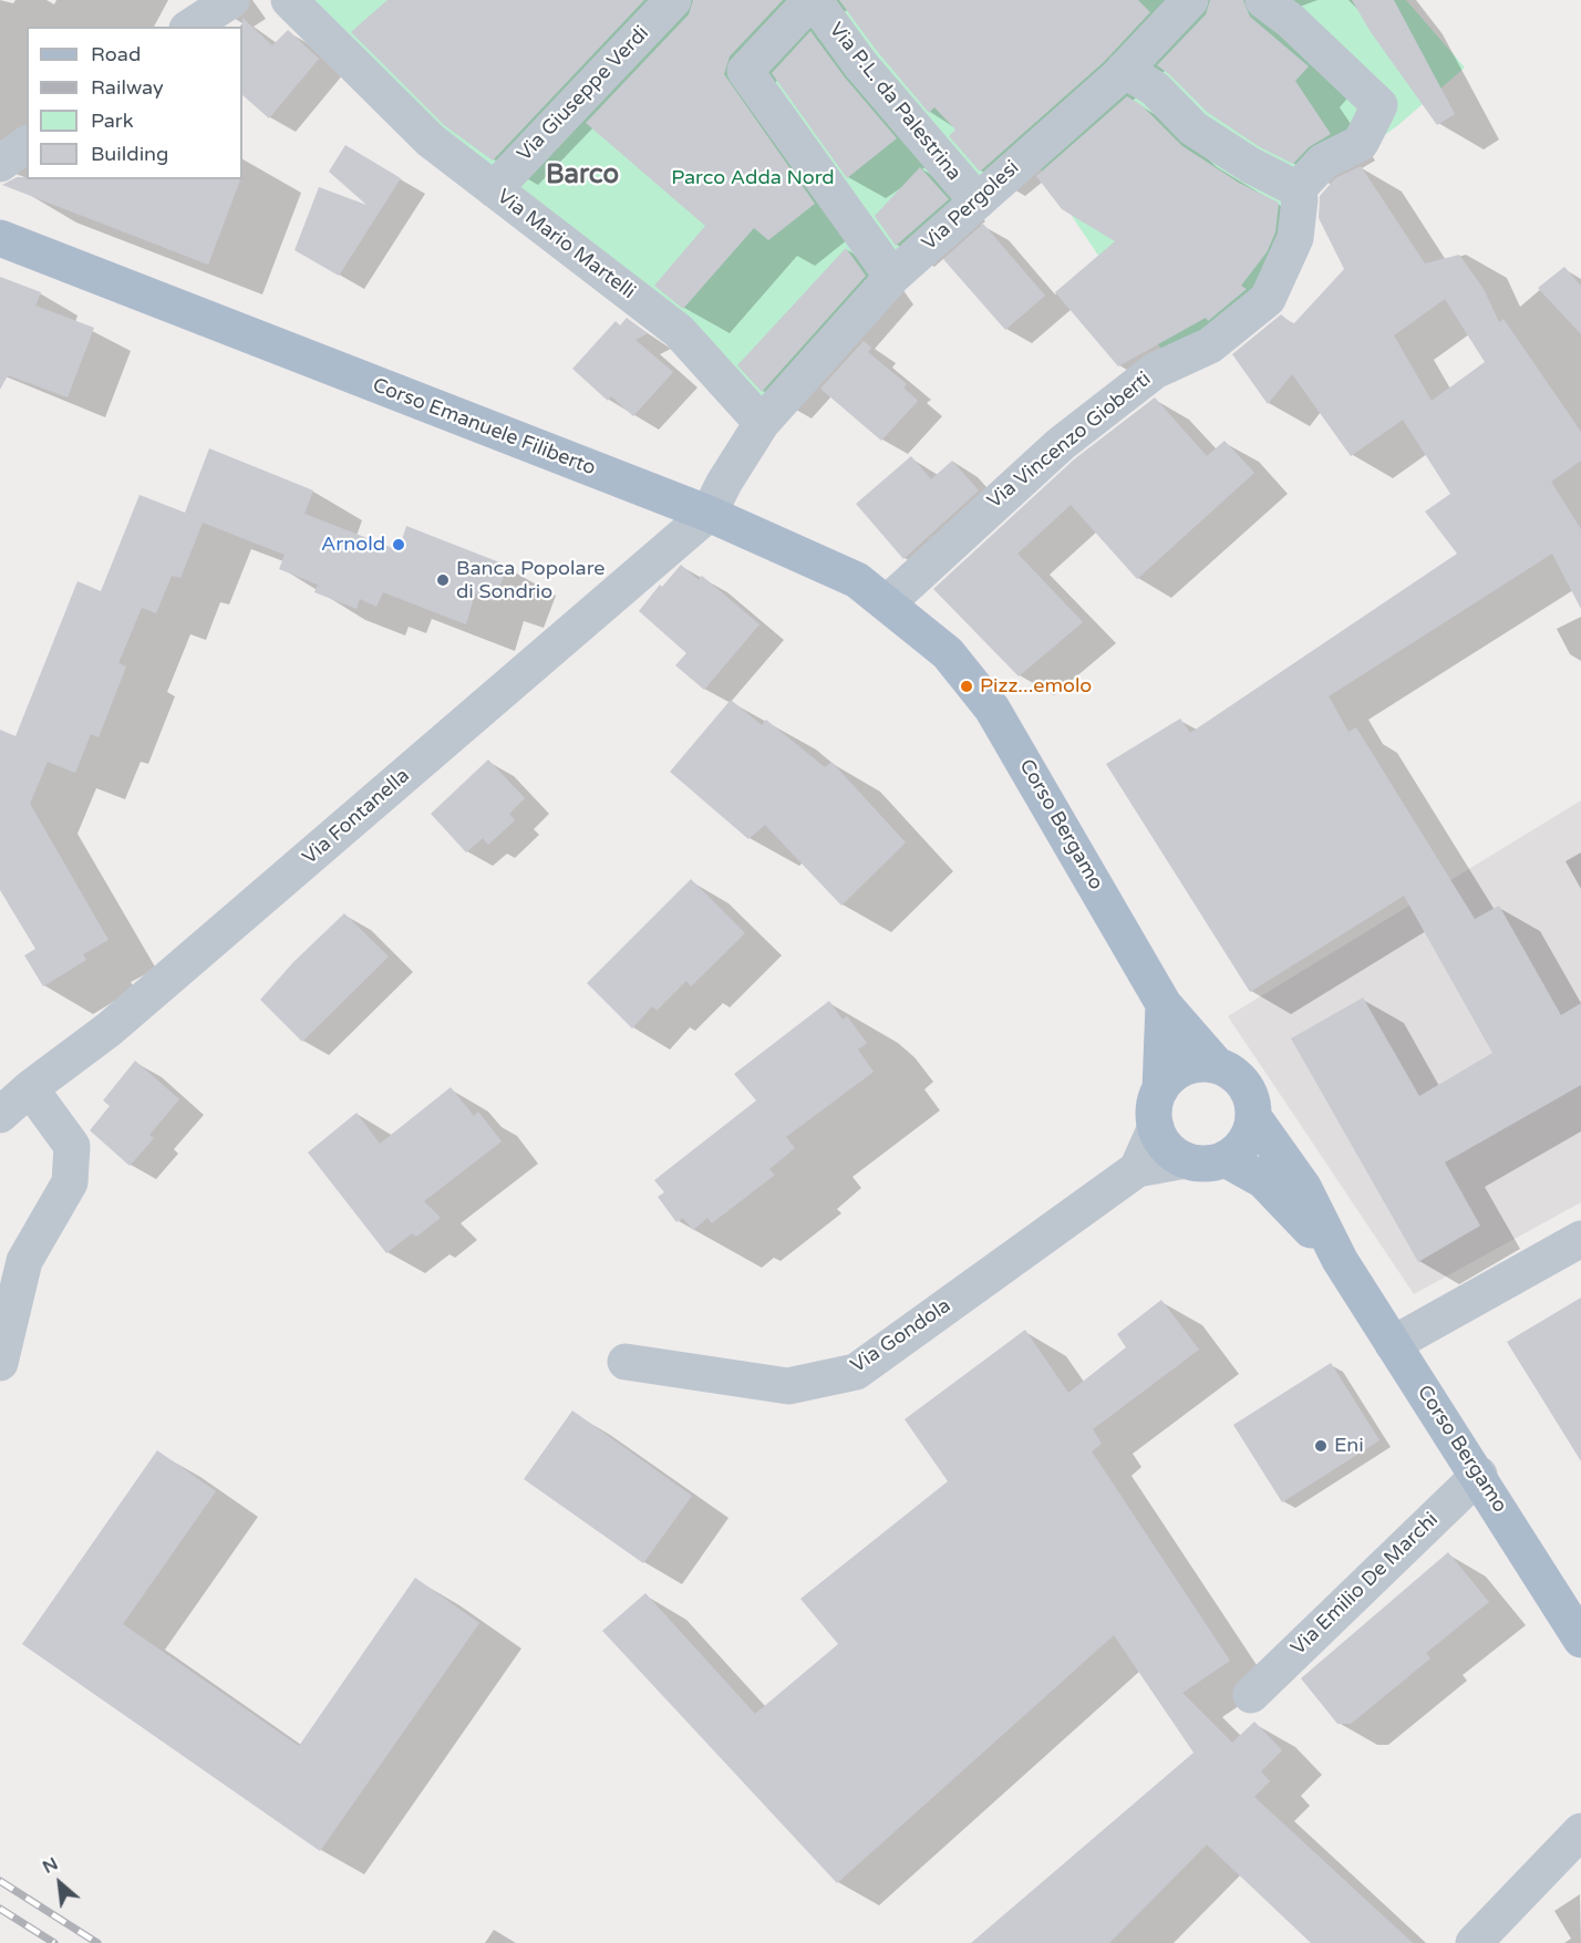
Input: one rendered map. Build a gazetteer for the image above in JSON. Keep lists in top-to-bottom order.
{
  "streets": {
    "main road": ["Corso Emanuele Filiberto", "Corso Bergamo"],
    "street": [
      "Via Giuseppe Verdi",
      "Via P.L. da Palestrina",
      "Via Pergolesi",
      "Via Mario Martelli",
      "Via Vincenzo Gioberti",
      "Via Fontanella",
      "Via Gondola",
      "Via Emilio De Marchi"
    ]
  },
  "crossings": [
    ["Via Giuseppe Verdi", "Via Mario Martelli"],
    ["Via P.L. da Palestrina", "Via Pergolesi"],
    ["Via Pergolesi", "Via Mario Martelli"],
    ["Corso Emanuele Filiberto", "Via Vincenzo Gioberti"],
    ["Corso Emanuele Filiberto", "Via Fontanella"],
    ["Corso Emanuele Filiberto", "Corso Bergamo"],
    ["Corso Bergamo", "Via Gondola"],
    ["Corso Bergamo", "Via Emilio De Marchi"]
  ],
  "districts": ["Barco"],
  "parks": ["Parco Adda Nord"],
  "places": [
    "Arnold",
    "Banca Popolare di Sondrio",
    "Pizz...emolo",
    "Eni"
  ],
  "legend": [
    "Road",
    "Railway",
    "Park",
    "Building"
  ],
  "north": "top left"
}
